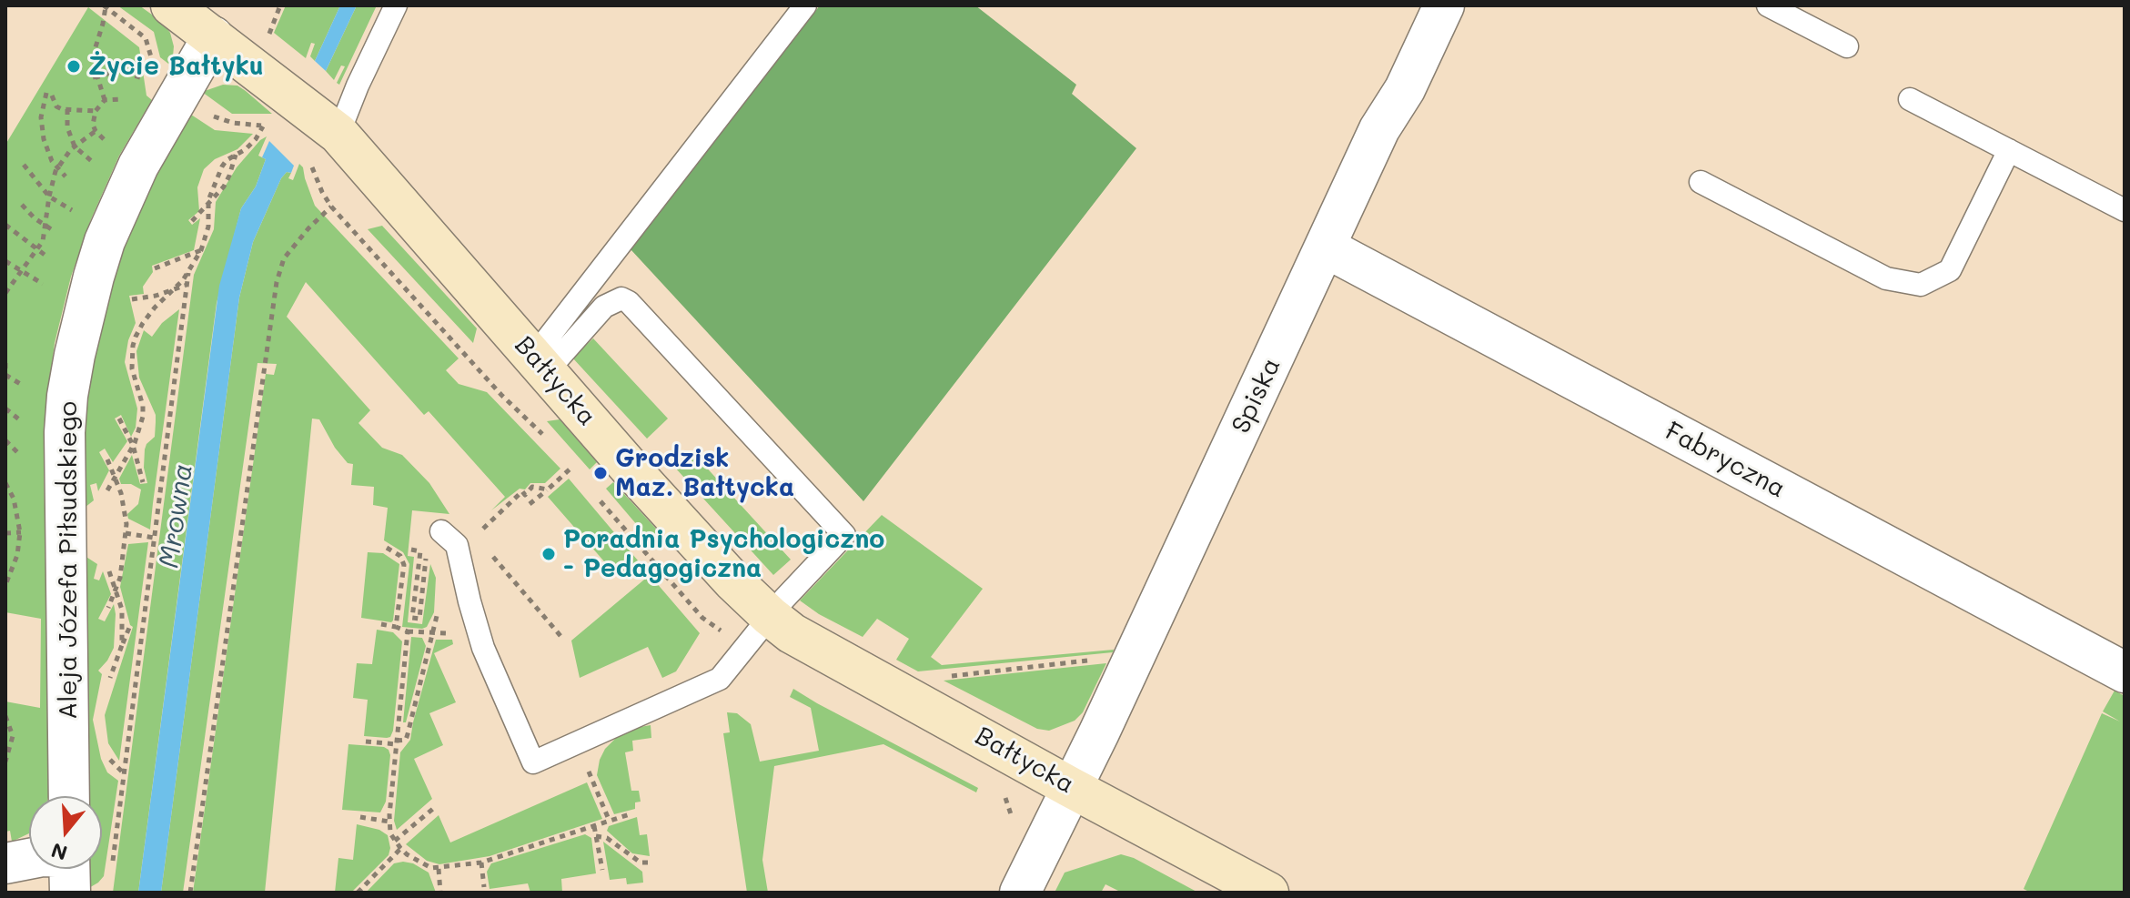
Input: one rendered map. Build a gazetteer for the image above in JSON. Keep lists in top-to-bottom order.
{
  "streets": {
    "street": [
      "Bałtycka",
      "Spiska",
      "Fabryczna",
      "Aleja Józefa Piłsudskiego"
    ]
  },
  "crossings": [
    ["Bałtycka", "Spiska"],
    ["Bałtycka", "Aleja Józefa Piłsudskiego"],
    ["Spiska", "Fabryczna"]
  ],
  "water": ["Mrowna"],
  "places": ["Życie Bałtyku", "Grodzisk Maz. Bałtycka", "Poradnia Psychologiczno - Pedagogiczna"],
  "north": "bottom"
}
